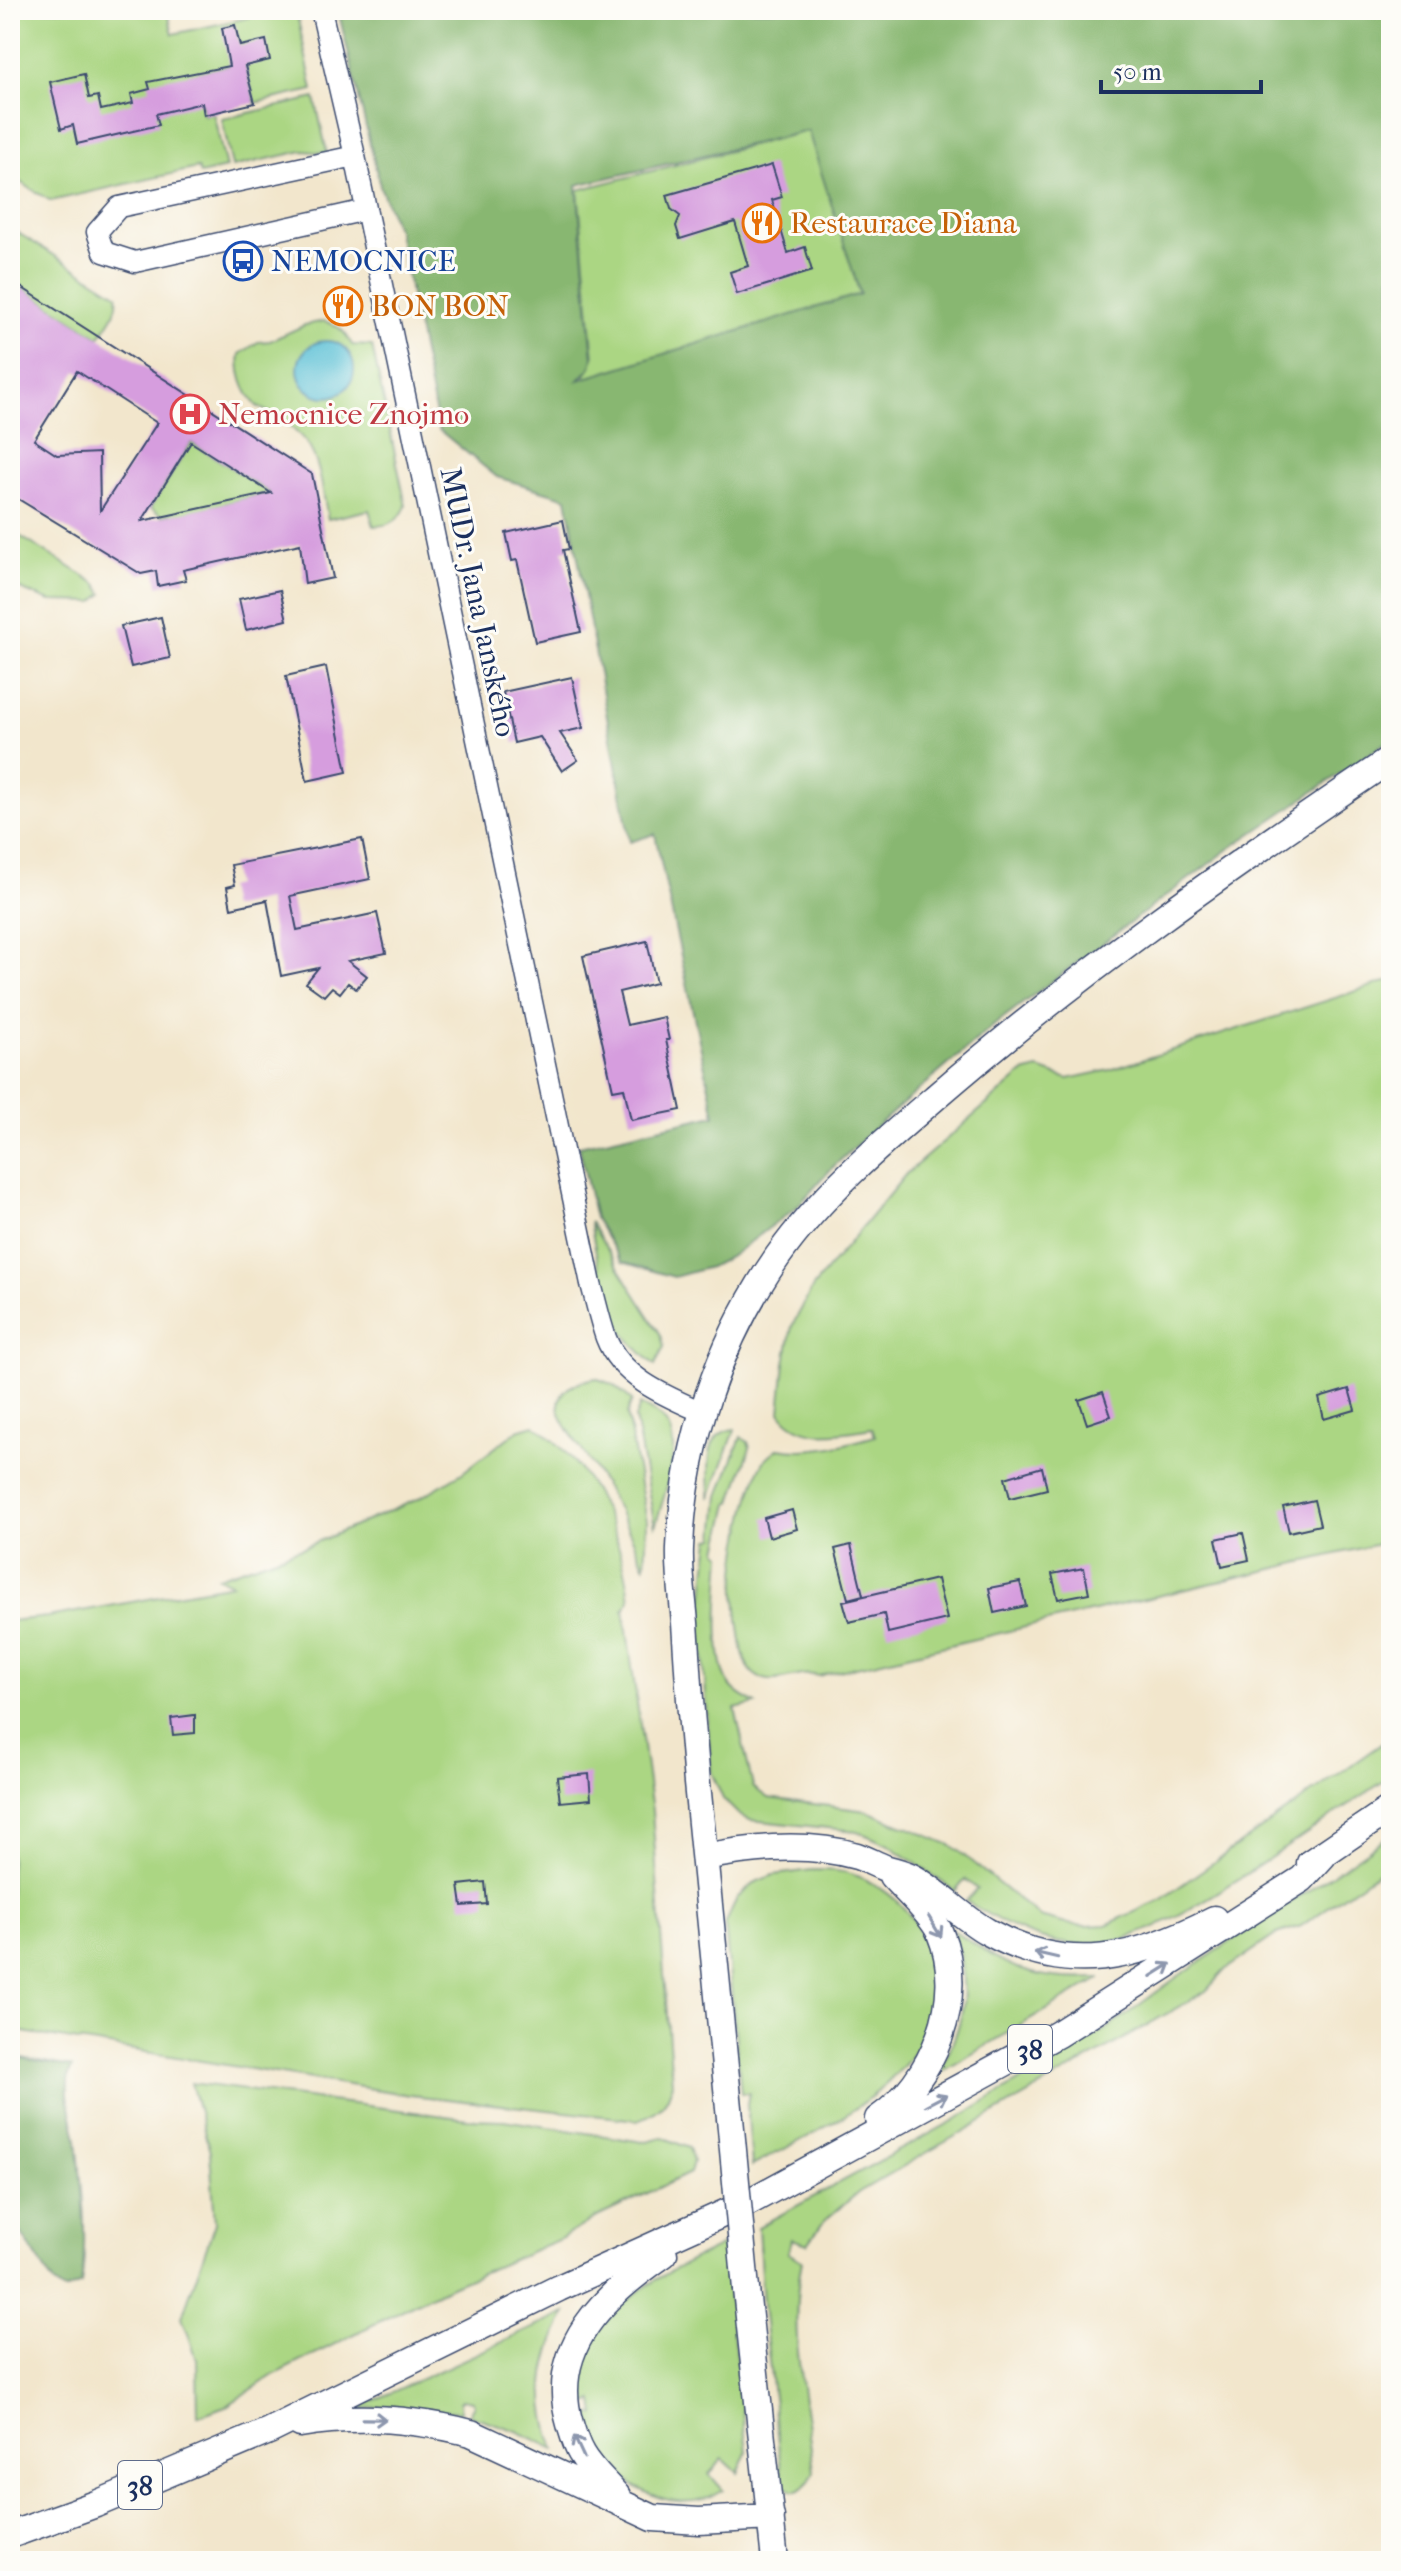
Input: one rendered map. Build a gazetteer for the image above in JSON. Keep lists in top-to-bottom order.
{
  "streets": {
    "main road": ["38"],
    "street": ["MUDr. Jana Janského"]
  },
  "places": {
    "restaurant": ["Restaurace Diana", "BON BON"],
    "bus stop": ["NEMOCNICE"],
    "hospital": ["Nemocnice Znojmo"]
  },
  "scale_bar": "50 m"
}
